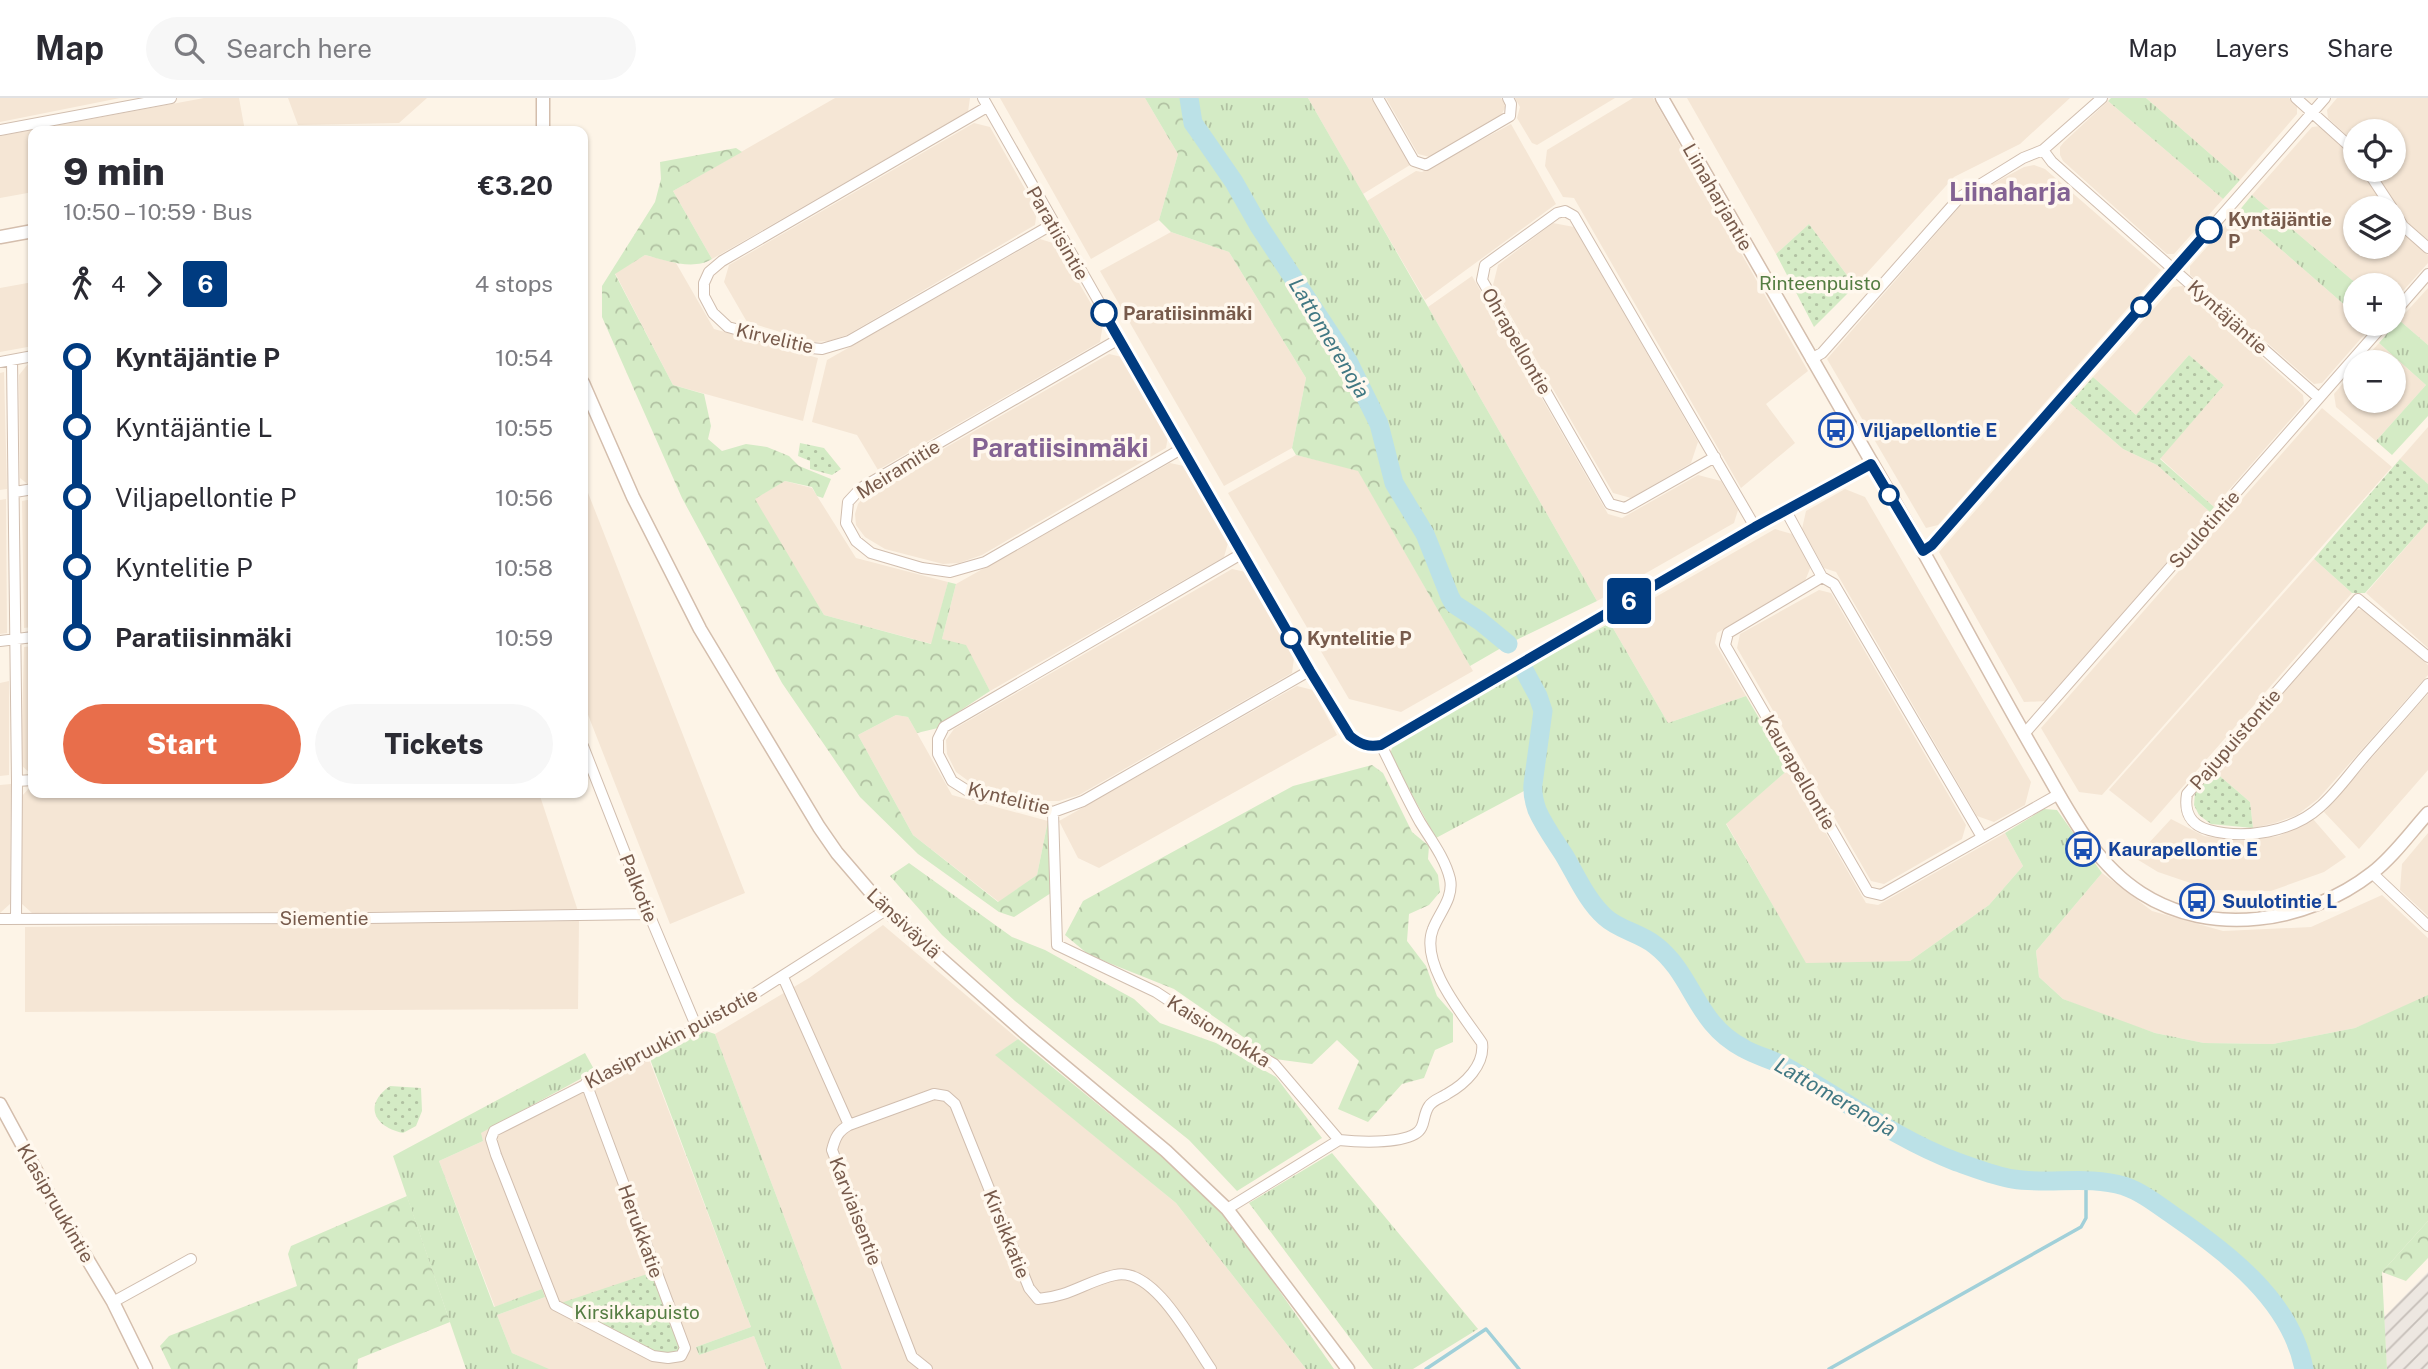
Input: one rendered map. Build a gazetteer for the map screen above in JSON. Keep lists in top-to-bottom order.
{
  "streets": {
    "main road": ["Liinaharjantie", "Länsiväylä", "Klasipruukintie"],
    "street": [
      "Paratiisintie",
      "Kyntäjäntie",
      "Kirvelitie",
      "Ohrapellontie",
      "Meiramitie",
      "Suulotintie",
      "Pajupuistontie",
      "Kaurapellontie",
      "Kyntelitie",
      "Palkotie",
      "Siementie",
      "Kaisionnokka",
      "Klasipruukin puistotie",
      "Karviaisentie",
      "Herukkatie",
      "Kirsikkatie"
    ]
  },
  "crossings": [
    ["Liinaharjantie", "Suulotintie"],
    ["Liinaharjantie", "Kaurapellontie"],
    ["Paratiisintie", "Kirvelitie"],
    ["Paratiisintie", "Meiramitie"],
    ["Paratiisintie", "Kyntelitie"],
    ["Kyntäjäntie", "Suulotintie"],
    ["Kyntelitie", "Kaisionnokka"],
    ["Palkotie", "Siementie"],
    ["Palkotie", "Klasipruukin puistotie"],
    ["Länsiväylä", "Klasipruukin puistotie"],
    ["Klasipruukin puistotie", "Karviaisentie"],
    ["Klasipruukin puistotie", "Herukkatie"],
    ["Karviaisentie", "Kirsikkatie"]
  ],
  "districts": ["Liinaharja", "Paratiisinmäki"],
  "water": ["Lattomerenoja"],
  "parks": ["Rinteenpuisto", "Kirsikkapuisto"],
  "places": {
    "other": ["Kyntäjäntie P", "Paratiisinmäki", "Kyntelitie P"],
    "bus stop": ["Viljapellontie E", "Kaurapellontie E", "Suulotintie L"]
  },
  "lines": ["bus line 6"],
  "page": {
    "header": "Map",
    "search": "Search here",
    "nav": ["Map", "Layers", "Share"],
    "on_map": "6",
    "map_buttons": ["+", "−"],
    "heading": ["9 min", "10:50 – 10:59 · Bus", "€3.20"],
    "legs": ["4", "6", "4 stops"],
    "list": [
      {
        "name": "Kyntäjäntie P",
        "value": "10:54"
      },
      {
        "name": "Kyntäjäntie L",
        "value": "10:55"
      },
      {
        "name": "Viljapellontie P",
        "value": "10:56"
      },
      {
        "name": "Kyntelitie P",
        "value": "10:58"
      },
      {
        "name": "Paratiisinmäki",
        "value": "10:59"
      }
    ],
    "buttons": ["Start", "Tickets"]
  }
}
